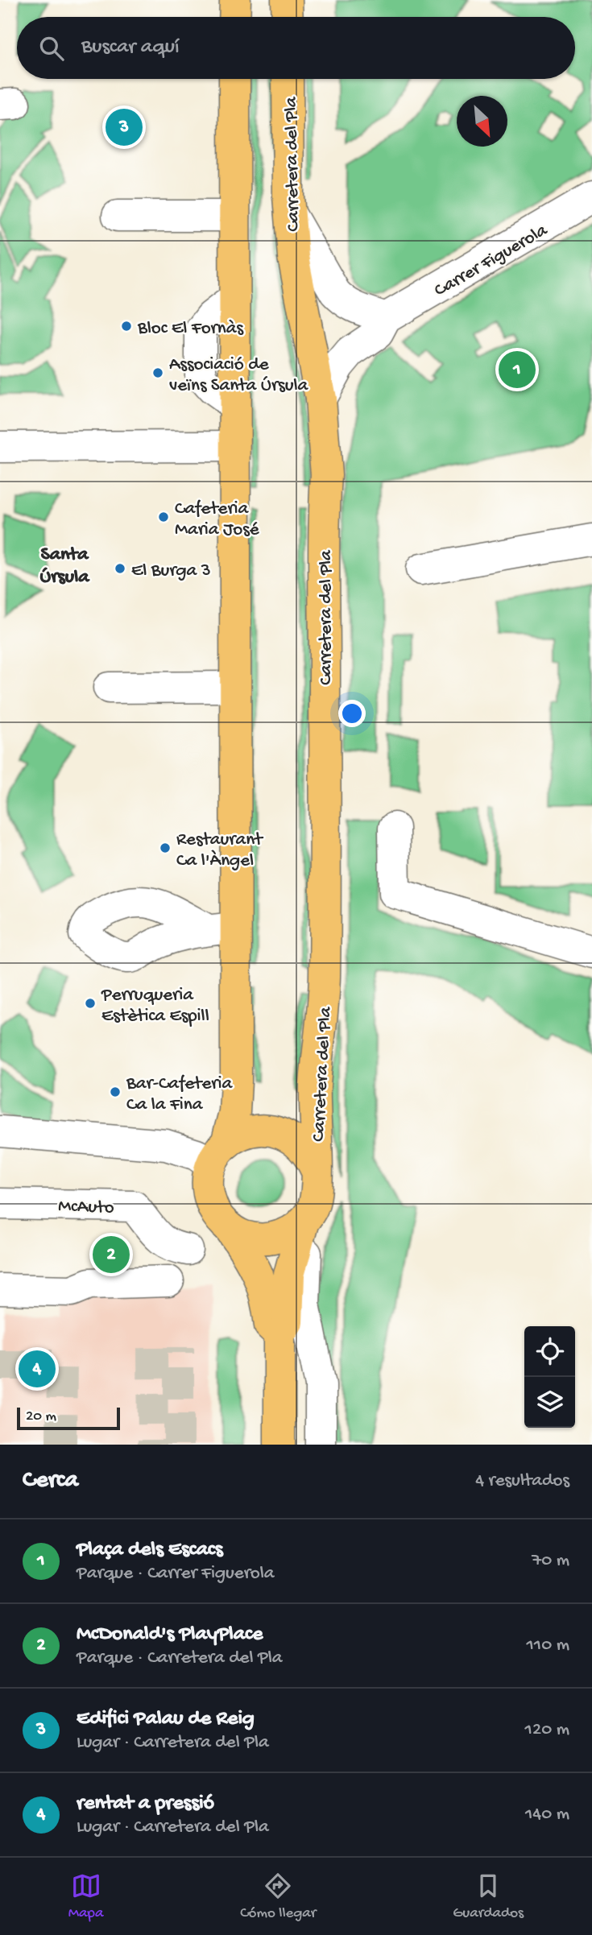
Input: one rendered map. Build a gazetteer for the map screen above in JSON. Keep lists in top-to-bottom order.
{
  "streets": {
    "main road": ["Carretera del Pla"],
    "street": ["Carrer Figuerola", "McAuto"]
  },
  "crossings": [
    ["Carretera del Pla", "Carrer Figuerola"]
  ],
  "districts": ["Santa Úrsula"],
  "places": [
    "Bloc El Fornàs",
    "Associació de veïns Santa Úrsula",
    "Cafeteria Maria José",
    "El Burga 3",
    "Restaurant Ca l'Àngel",
    "Perruqueria Estètica Espill",
    "Bar-Cafeteria Ca la Fina"
  ],
  "scale_bar": "20 m",
  "north": "bottom right",
  "page": {
    "search": "Buscar aquí",
    "pins": [
      "3",
      "1",
      "2",
      "4"
    ],
    "scale": "20 m",
    "heading": ["Cerca", "4 resultados"],
    "list": [
      {
        "mark": "1",
        "name": "Plaça dels Escacs",
        "note": "Parque · Carrer Figuerola",
        "value": "70 m"
      },
      {
        "mark": "2",
        "name": "McDonald's PlayPlace",
        "note": "Parque · Carretera del Pla",
        "value": "110 m"
      },
      {
        "mark": "3",
        "name": "Edifici Palau de Reig",
        "note": "Lugar · Carretera del Pla",
        "value": "120 m"
      },
      {
        "mark": "4",
        "name": "rentat a pressió",
        "note": "Lugar · Carretera del Pla",
        "value": "140 m"
      }
    ],
    "nav": ["Mapa", "Cómo llegar", "Guardados"]
  }
}
